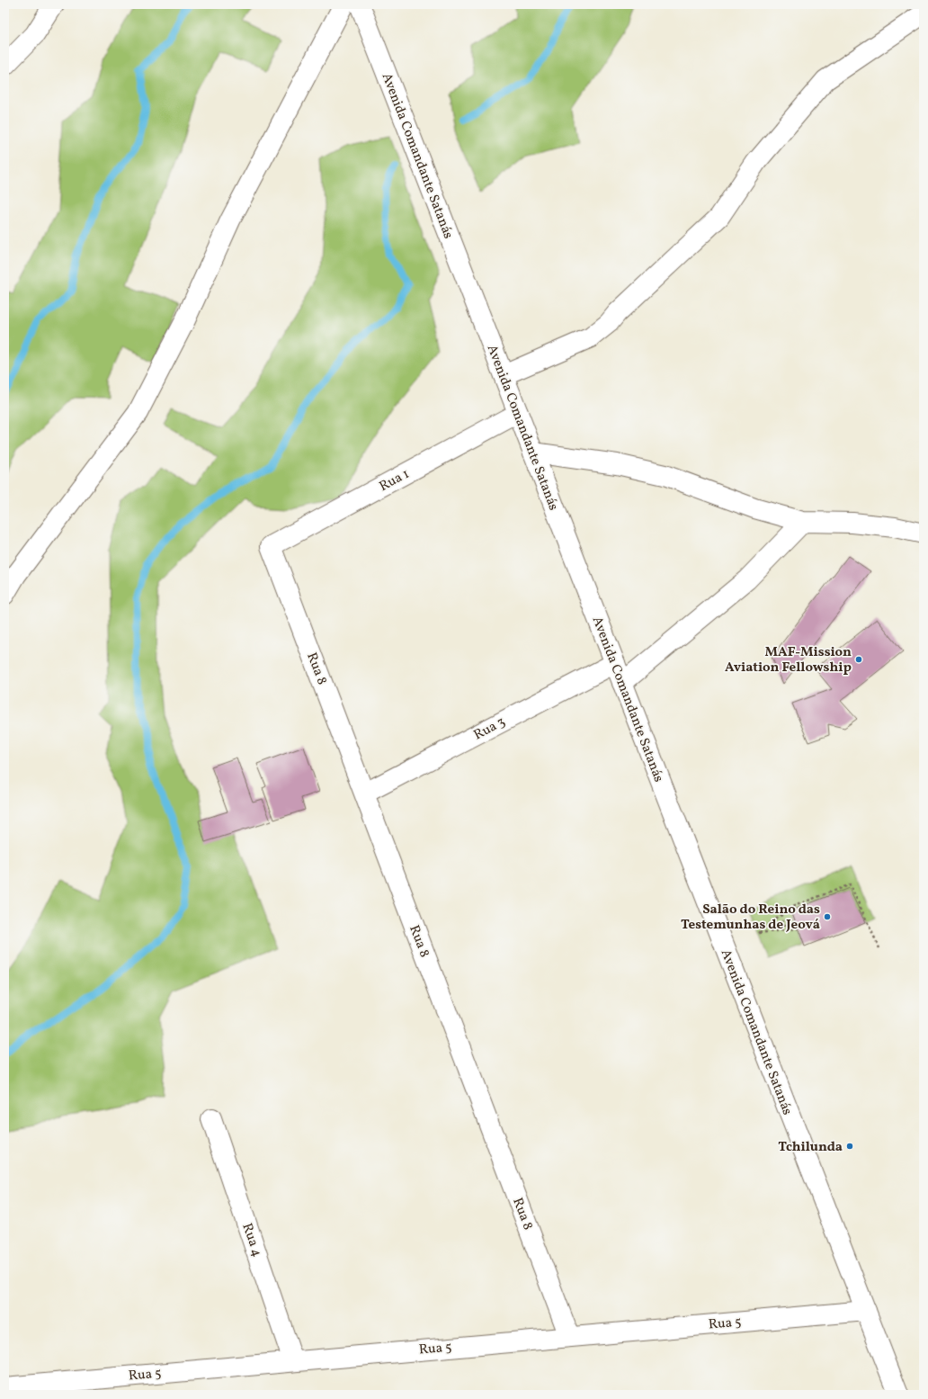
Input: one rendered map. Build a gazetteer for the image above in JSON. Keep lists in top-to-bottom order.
{
  "streets": {
    "street": [
      "Avenida Comandante Satanás",
      "Rua 1",
      "Rua 8",
      "Rua 3",
      "Rua 4",
      "Rua 5"
    ]
  },
  "crossings": [
    ["Avenida Comandante Satanás", "Rua 1"],
    ["Avenida Comandante Satanás", "Rua 3"],
    ["Avenida Comandante Satanás", "Rua 5"],
    ["Rua 1", "Rua 8"],
    ["Rua 8", "Rua 3"],
    ["Rua 8", "Rua 5"],
    ["Rua 4", "Rua 5"]
  ],
  "places": ["MAF-Mission Aviation Fellowship", "Salão do Reino das Testemunhas de Jeová", "Tchilunda"]
}
